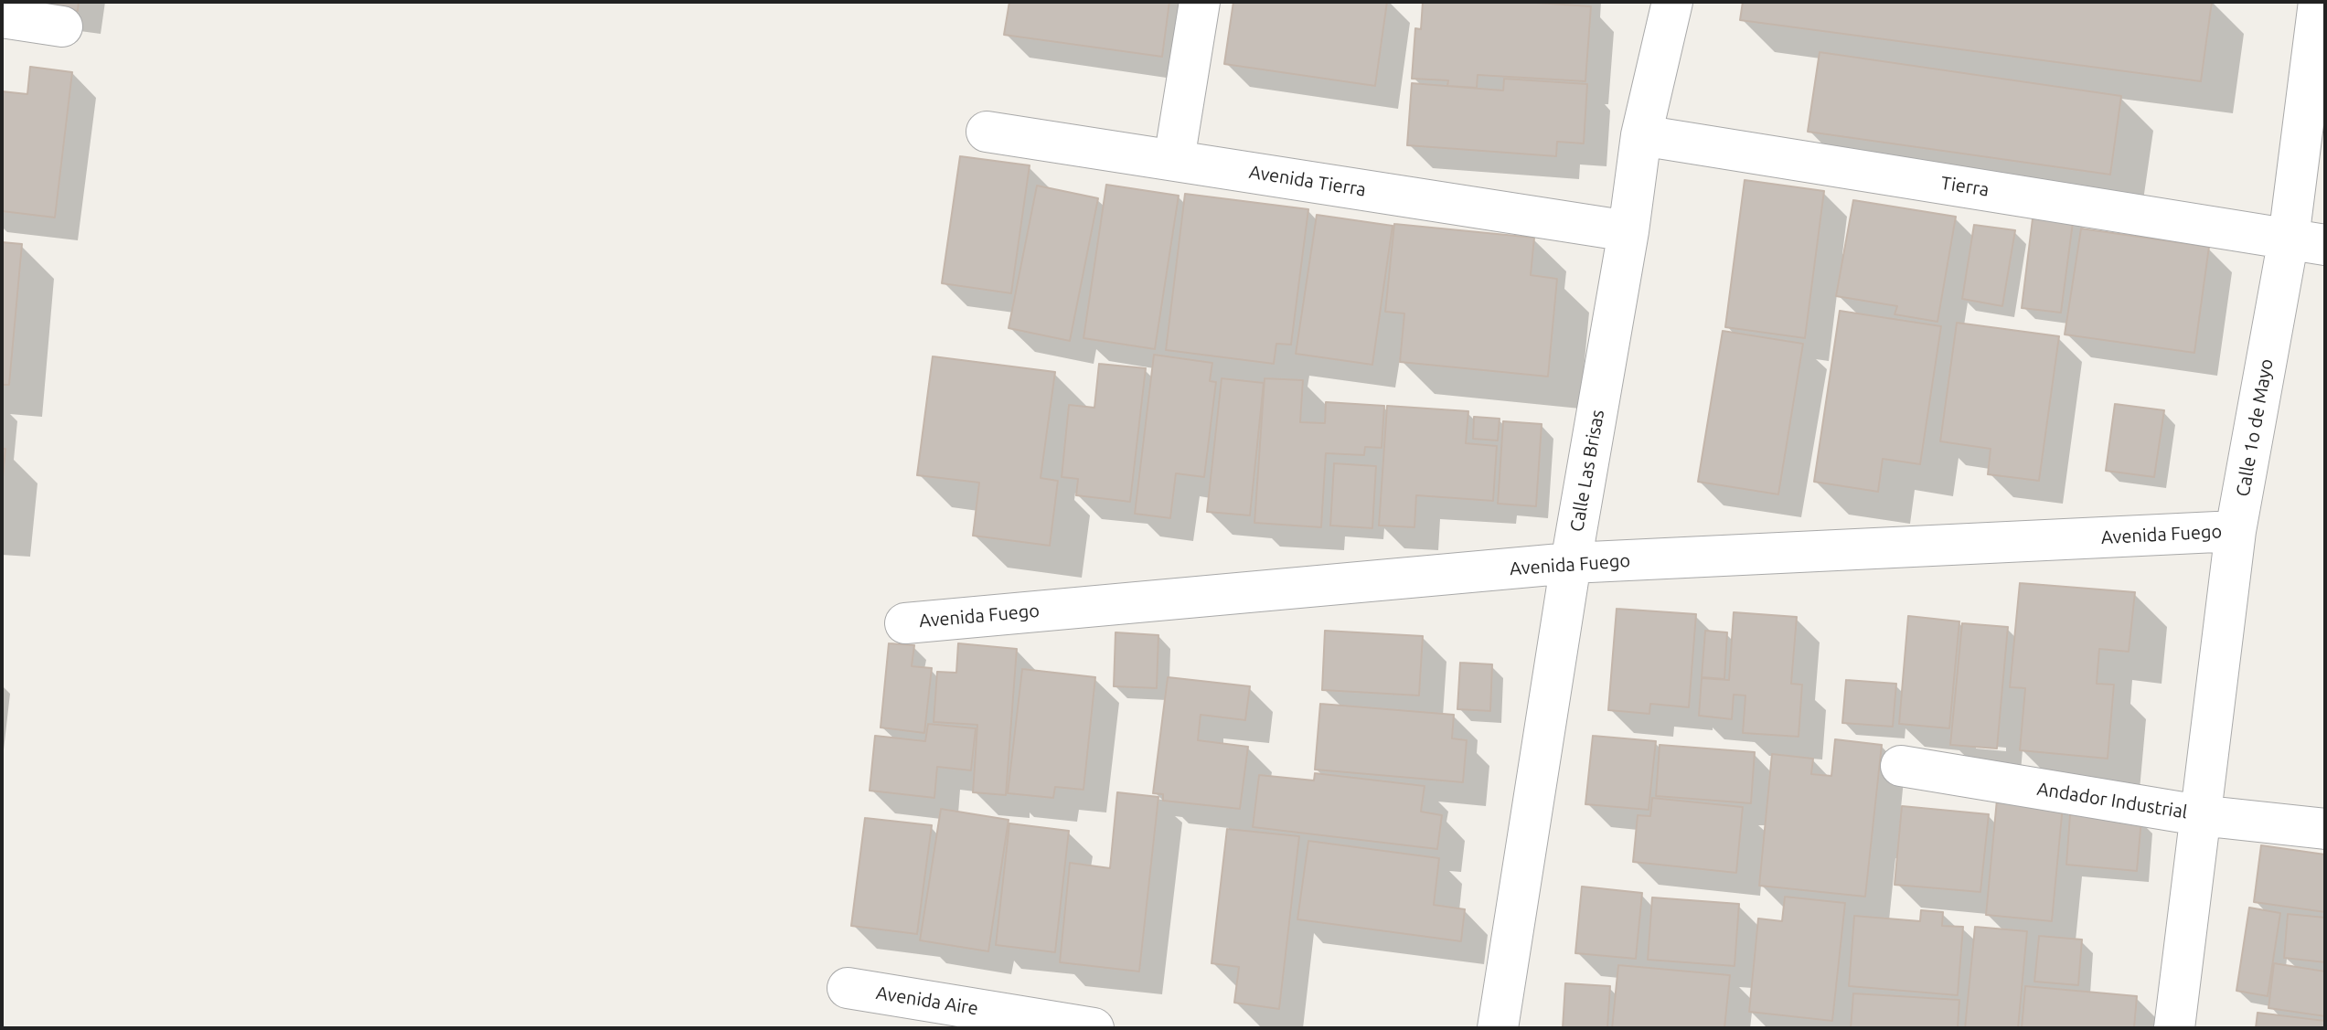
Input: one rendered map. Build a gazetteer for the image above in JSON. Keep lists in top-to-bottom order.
{
  "streets": {
    "street": [
      "Avenida Tierra",
      "Tierra",
      "Calle 1o de Mayo",
      "Calle Las Brisas",
      "Avenida Fuego",
      "Andador Industrial",
      "Avenida Aire"
    ]
  },
  "crossings": [
    ["Avenida Tierra", "Calle Las Brisas"],
    ["Tierra", "Calle 1o de Mayo"],
    ["Tierra", "Calle Las Brisas"],
    ["Calle 1o de Mayo", "Avenida Fuego"],
    ["Calle 1o de Mayo", "Andador Industrial"],
    ["Calle Las Brisas", "Avenida Fuego"]
  ]
}
